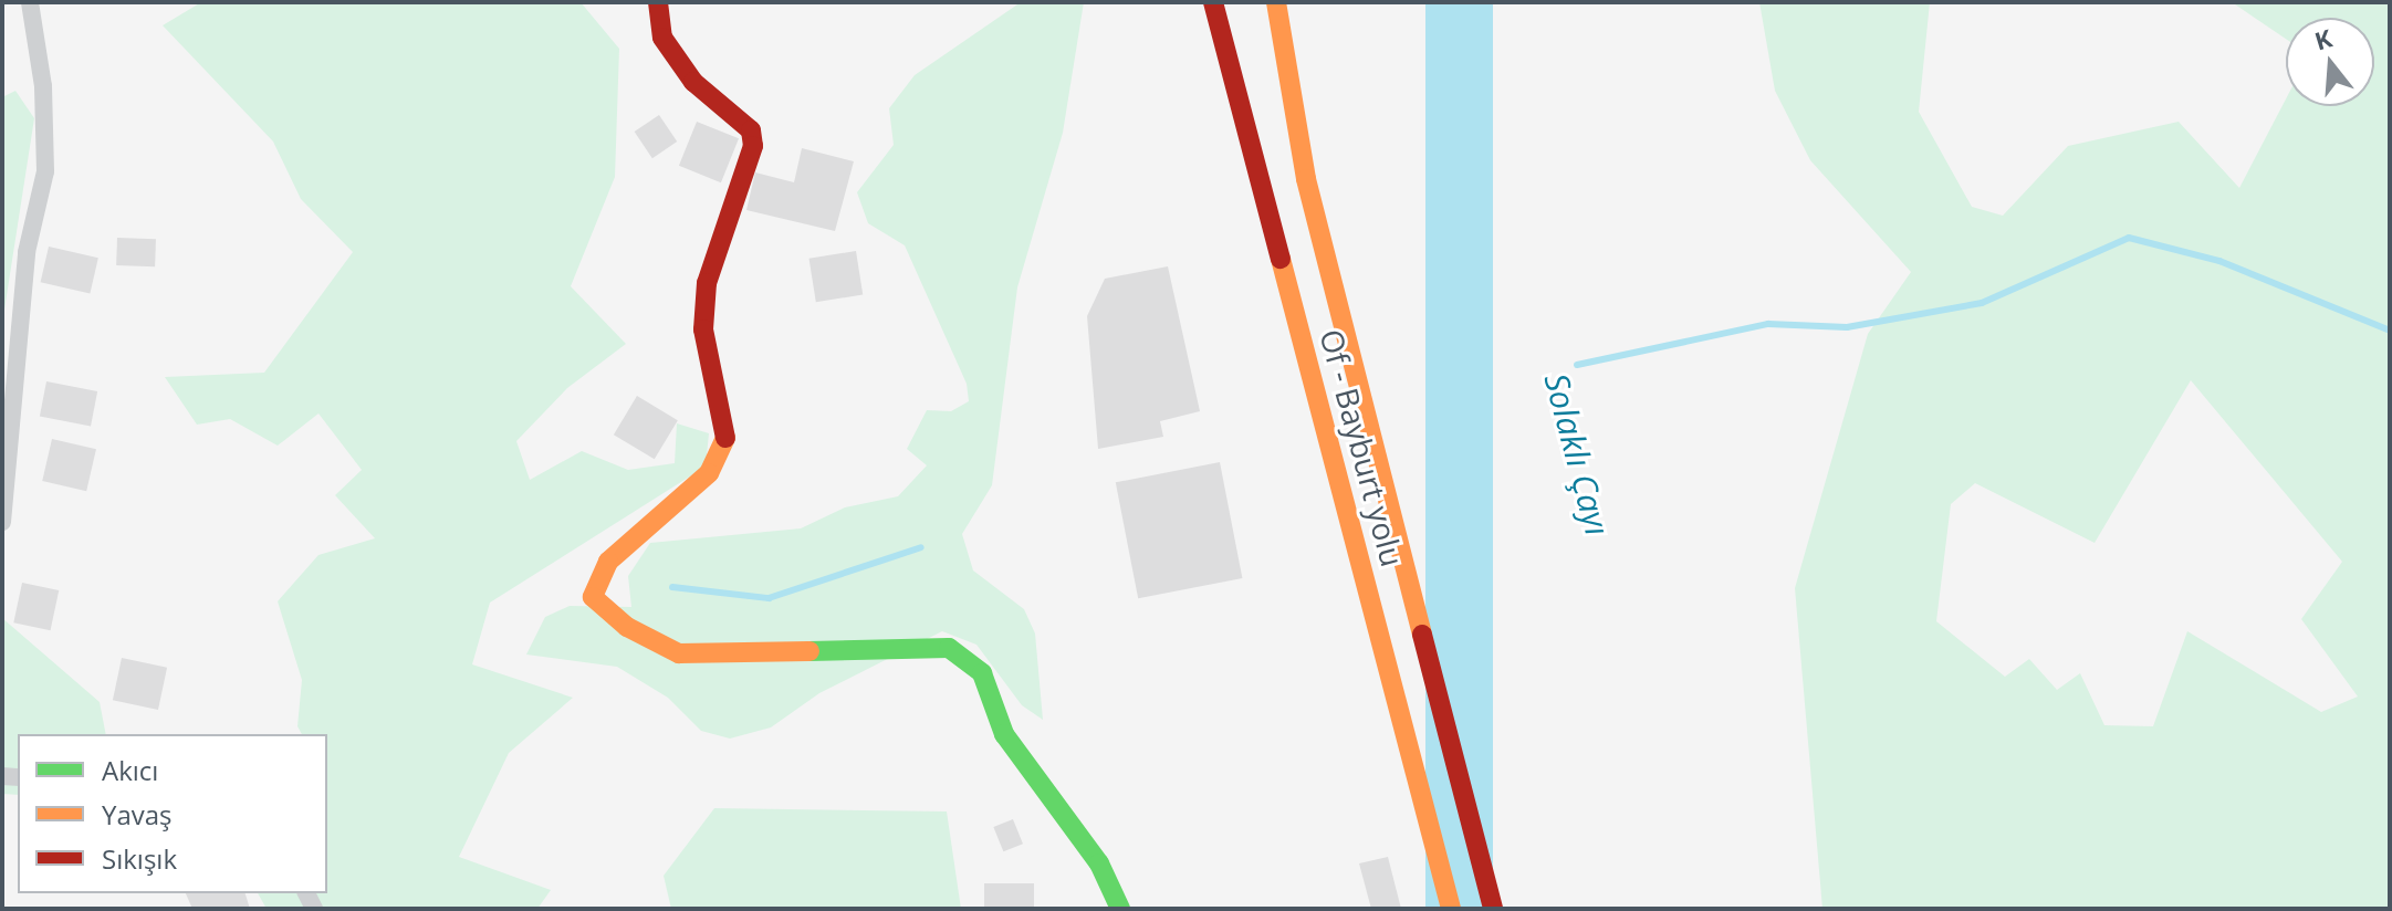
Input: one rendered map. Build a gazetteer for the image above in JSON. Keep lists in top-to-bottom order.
{
  "streets": {
    "main road": ["Of - Bayburt yolu"]
  },
  "water": ["Solaklı Çayı"],
  "legend": ["Akıcı", "Yavaş", "Sıkışık"],
  "north": "top"
}
